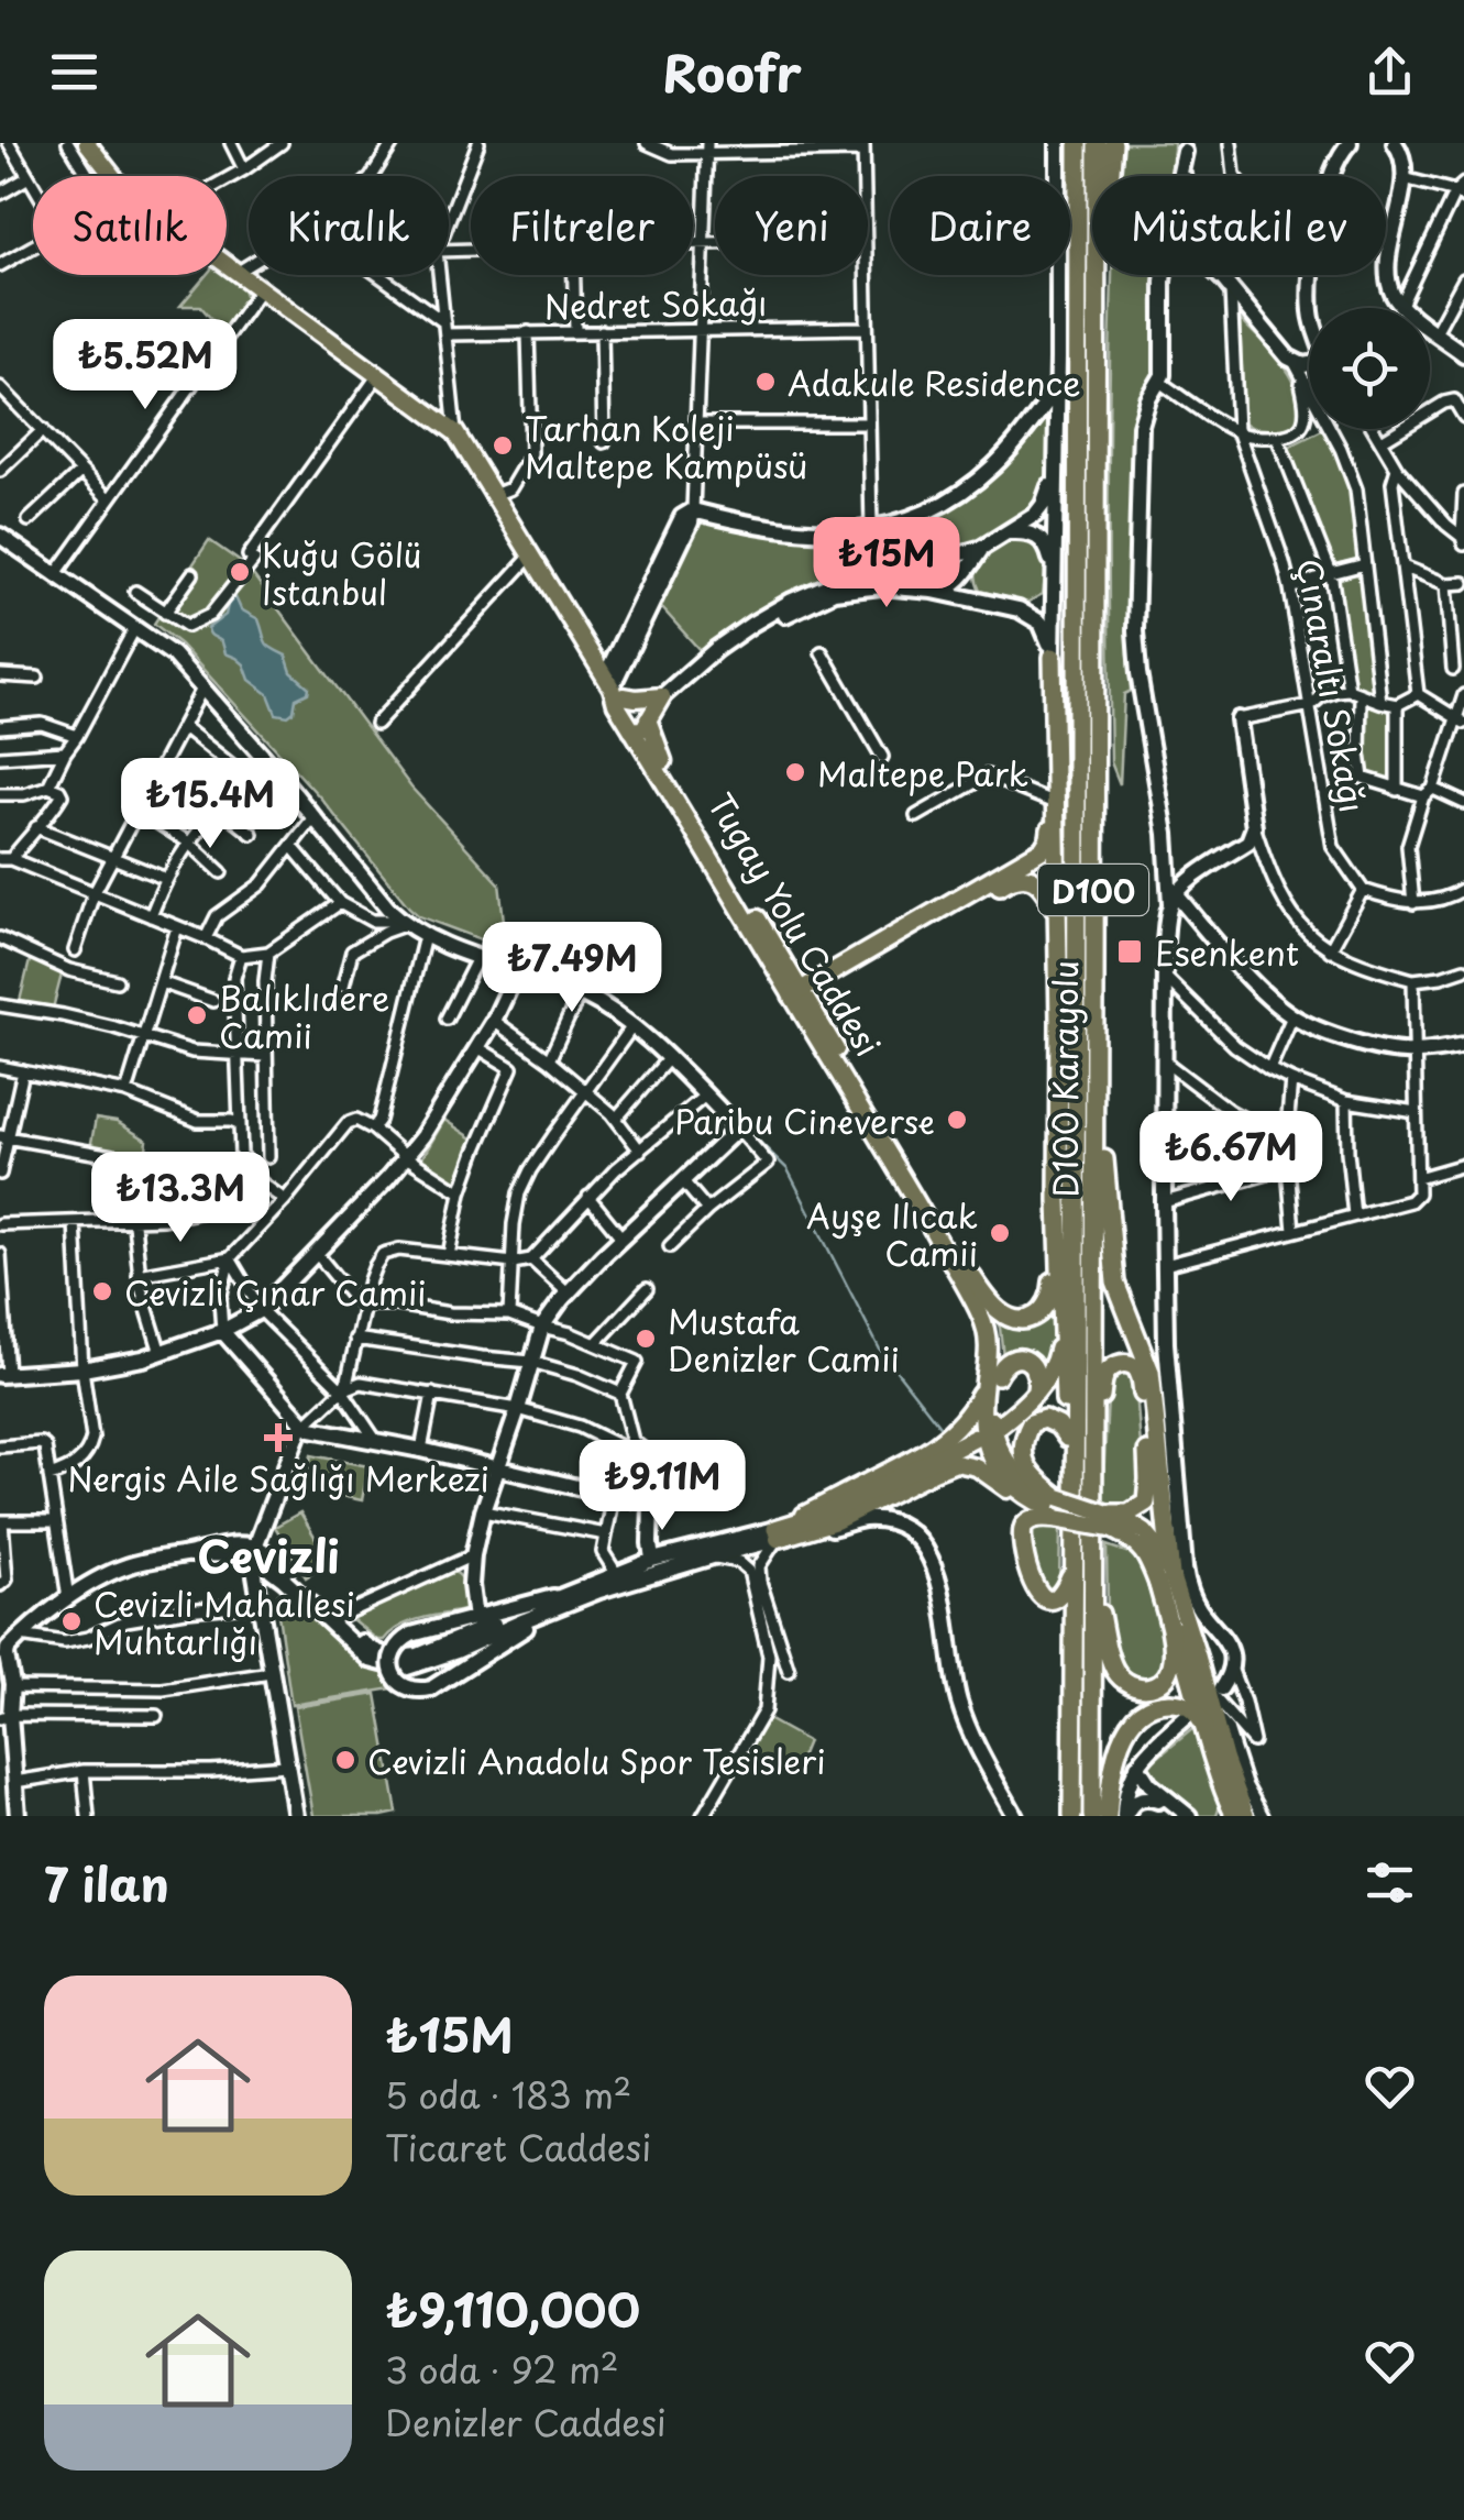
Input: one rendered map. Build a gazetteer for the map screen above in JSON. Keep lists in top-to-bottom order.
{
  "streets": {
    "highway": ["D100", "D100 Karayolu"],
    "main road": ["Tugay Yolu Caddesi"],
    "street": ["Nedret Sokağı", "Çınaraltı Sokağı"]
  },
  "districts": ["Cevizli"],
  "places": {
    "other": [
      "Adakule Residence",
      "Tarhan Koleji Maltepe Kampüsü",
      "Kuğu Gölü İstanbul",
      "Maltepe Park",
      "Balıklıdere Camii",
      "Paribu Cineverse",
      "Ayşe Ilıcak Camii",
      "Cevizli Çınar Camii",
      "Mustafa Denizler Camii",
      "Cevizli Mahallesi Muhtarlığı",
      "Cevizli Anadolu Spor Tesisleri"
    ],
    "transit": ["Esenkent"],
    "health": ["Nergis Aile Sağlığı Merkezi"]
  },
  "page": {
    "header": "Roofr",
    "chip": [
      "Satılık",
      "Kiralık",
      "Filtreler",
      "Yeni",
      "Daire",
      "Müstakil ev"
    ],
    "price": [
      "₺5.52M",
      "₺15M",
      "₺15.4M",
      "₺7.49M",
      "₺6.67M",
      "₺13.3M",
      "₺9.11M"
    ],
    "heading": "7 ilan",
    "list": [
      {
        "name": "₺15M",
        "note": "5 oda · 183 m² · Ticaret Caddesi"
      },
      {
        "name": "₺9,110,000",
        "note": "3 oda · 92 m² · Denizler Caddesi"
      }
    ]
  }
}
